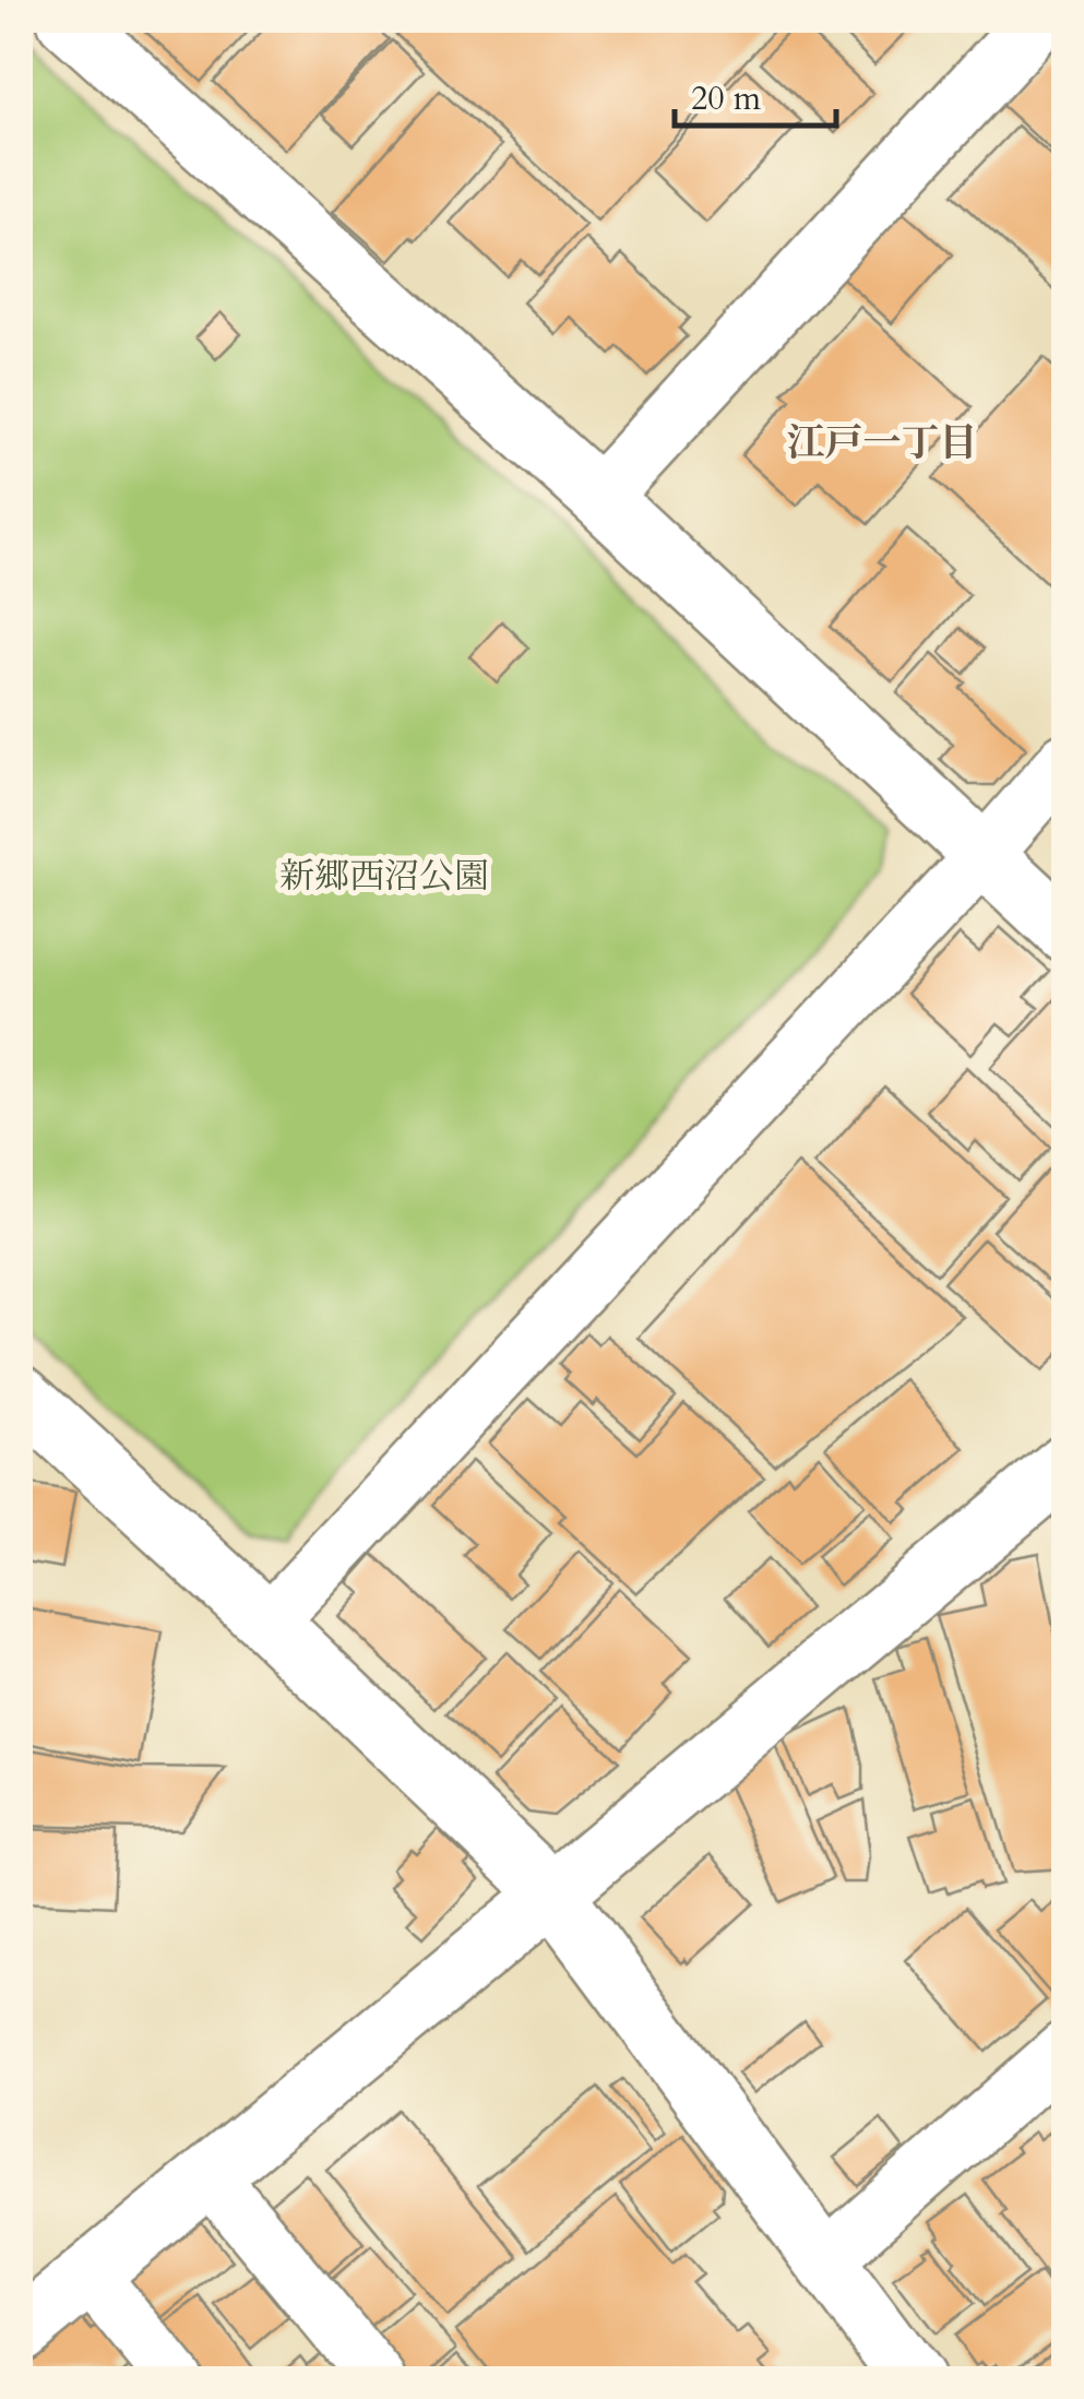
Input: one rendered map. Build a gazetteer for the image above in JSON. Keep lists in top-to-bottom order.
{
  "districts": ["江戸一丁目"],
  "parks": ["新郷西沼公園"],
  "scale_bar": "20 m"
}
